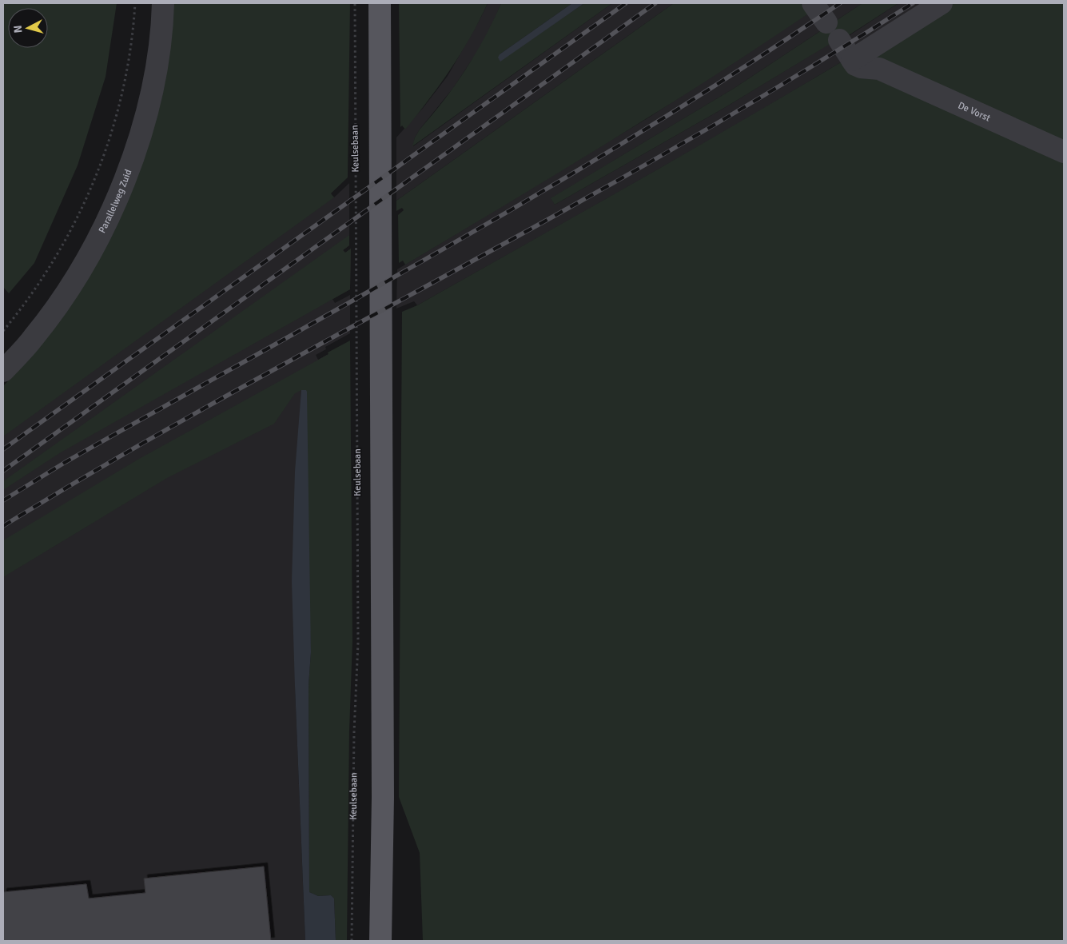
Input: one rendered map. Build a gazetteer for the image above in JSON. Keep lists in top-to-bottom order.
{
  "streets": {
    "street": ["De Vorst", "Parallelweg Zuid"],
    "path": ["Keulsebaan"]
  },
  "north": "left"
}
